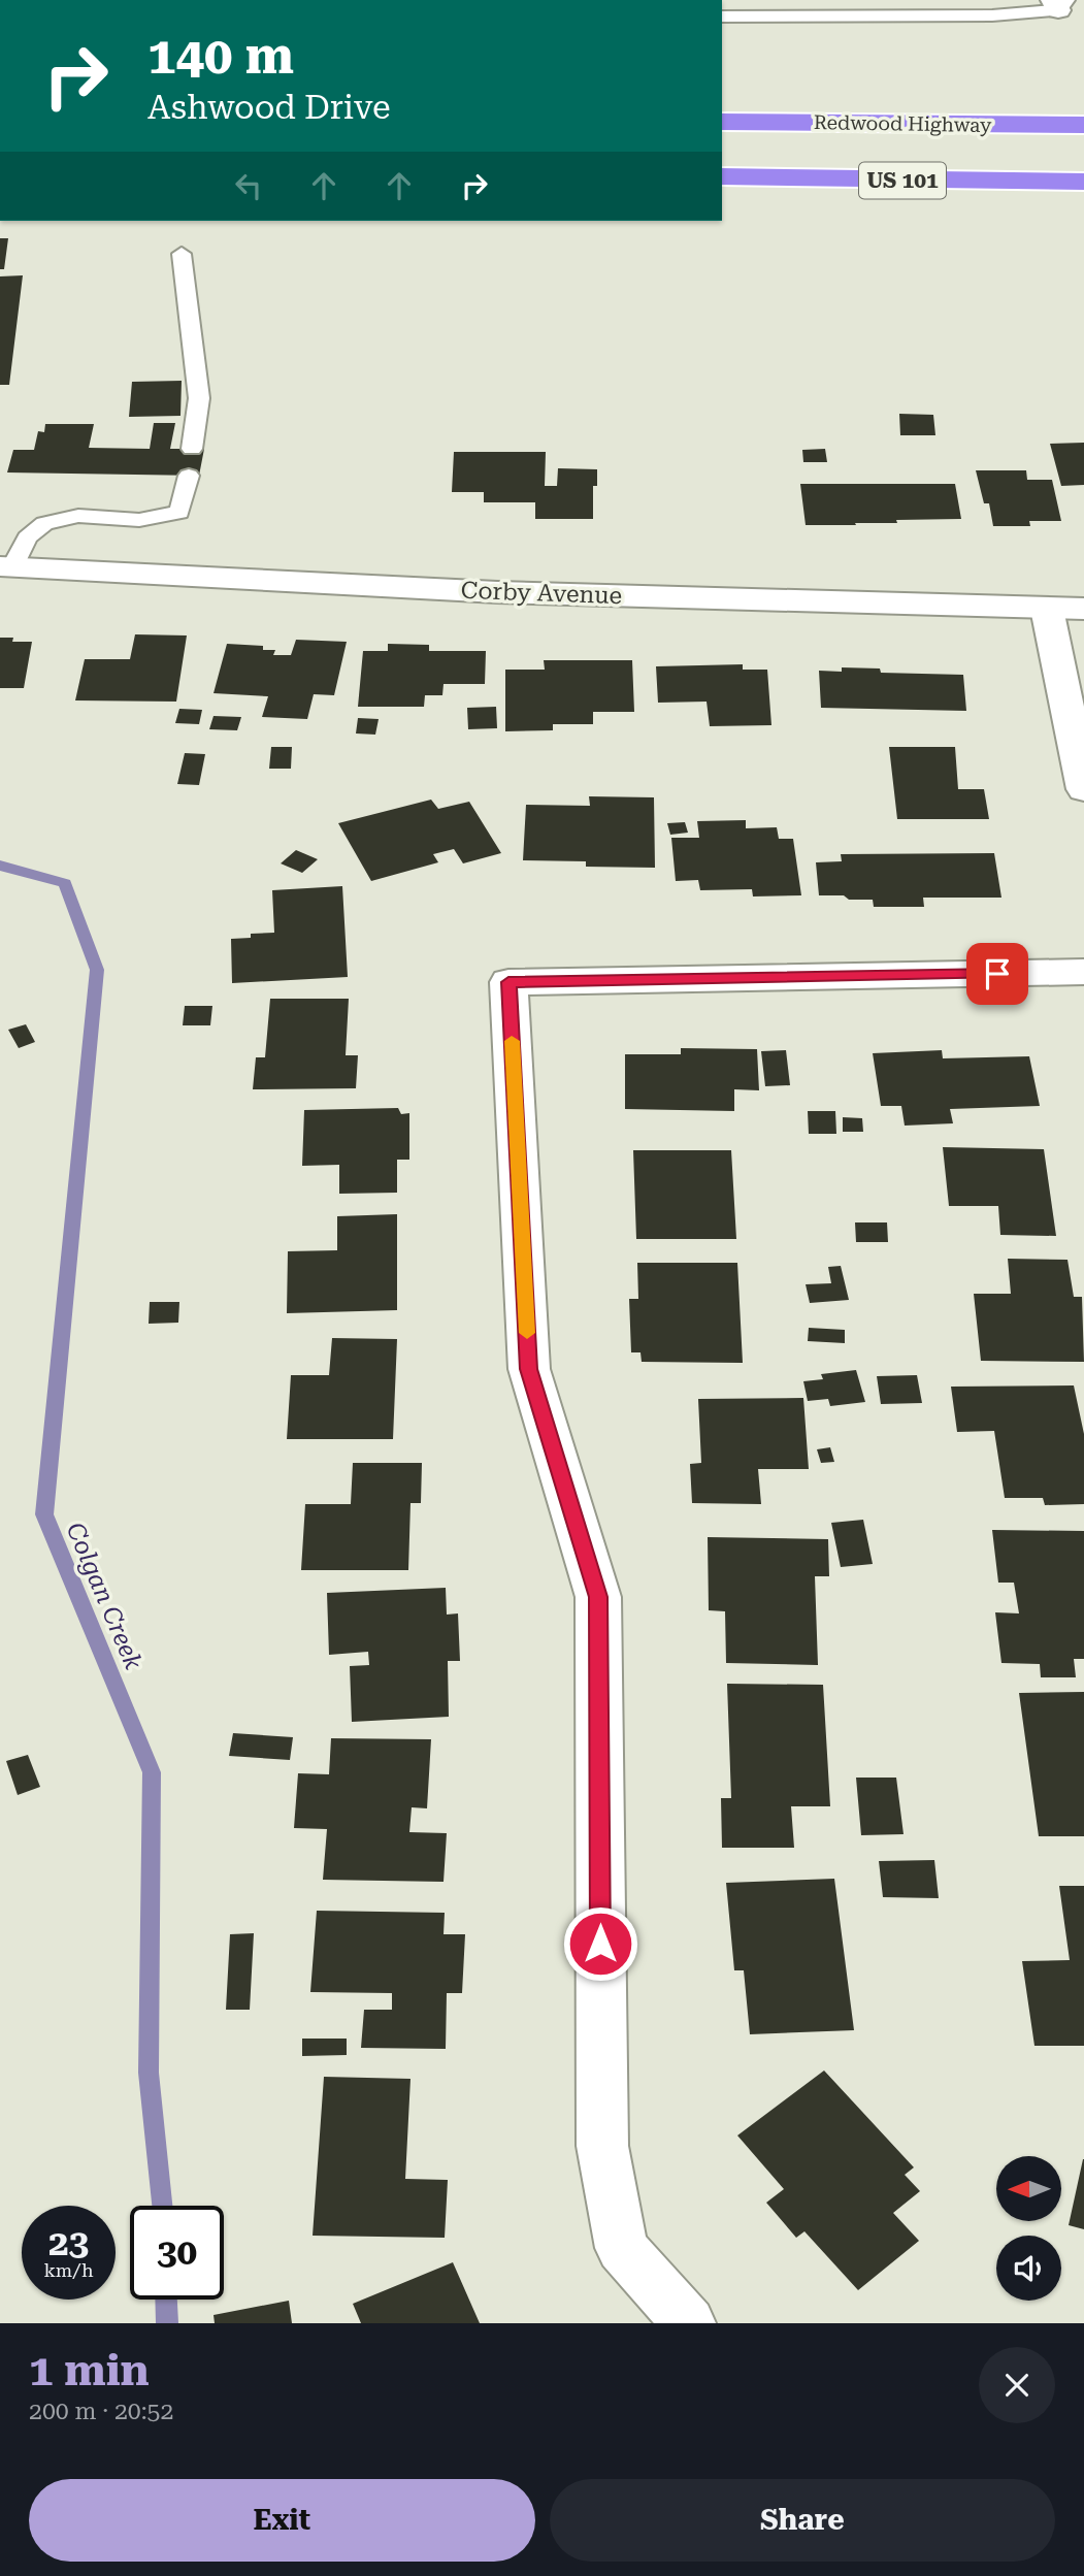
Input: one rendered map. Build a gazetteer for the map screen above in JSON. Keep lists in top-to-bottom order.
{
  "streets": {
    "highway": ["Redwood Highway", "US 101"],
    "street": ["Corby Avenue"]
  },
  "water": ["Colgan Creek"],
  "north": "left",
  "page": {
    "turn": ["140 m", "Ashwood Drive"],
    "speed": "23 km/h",
    "limit": "30",
    "heading": ["1 min", "200 m · 20:52"],
    "buttons": ["Exit", "Share"]
  }
}
